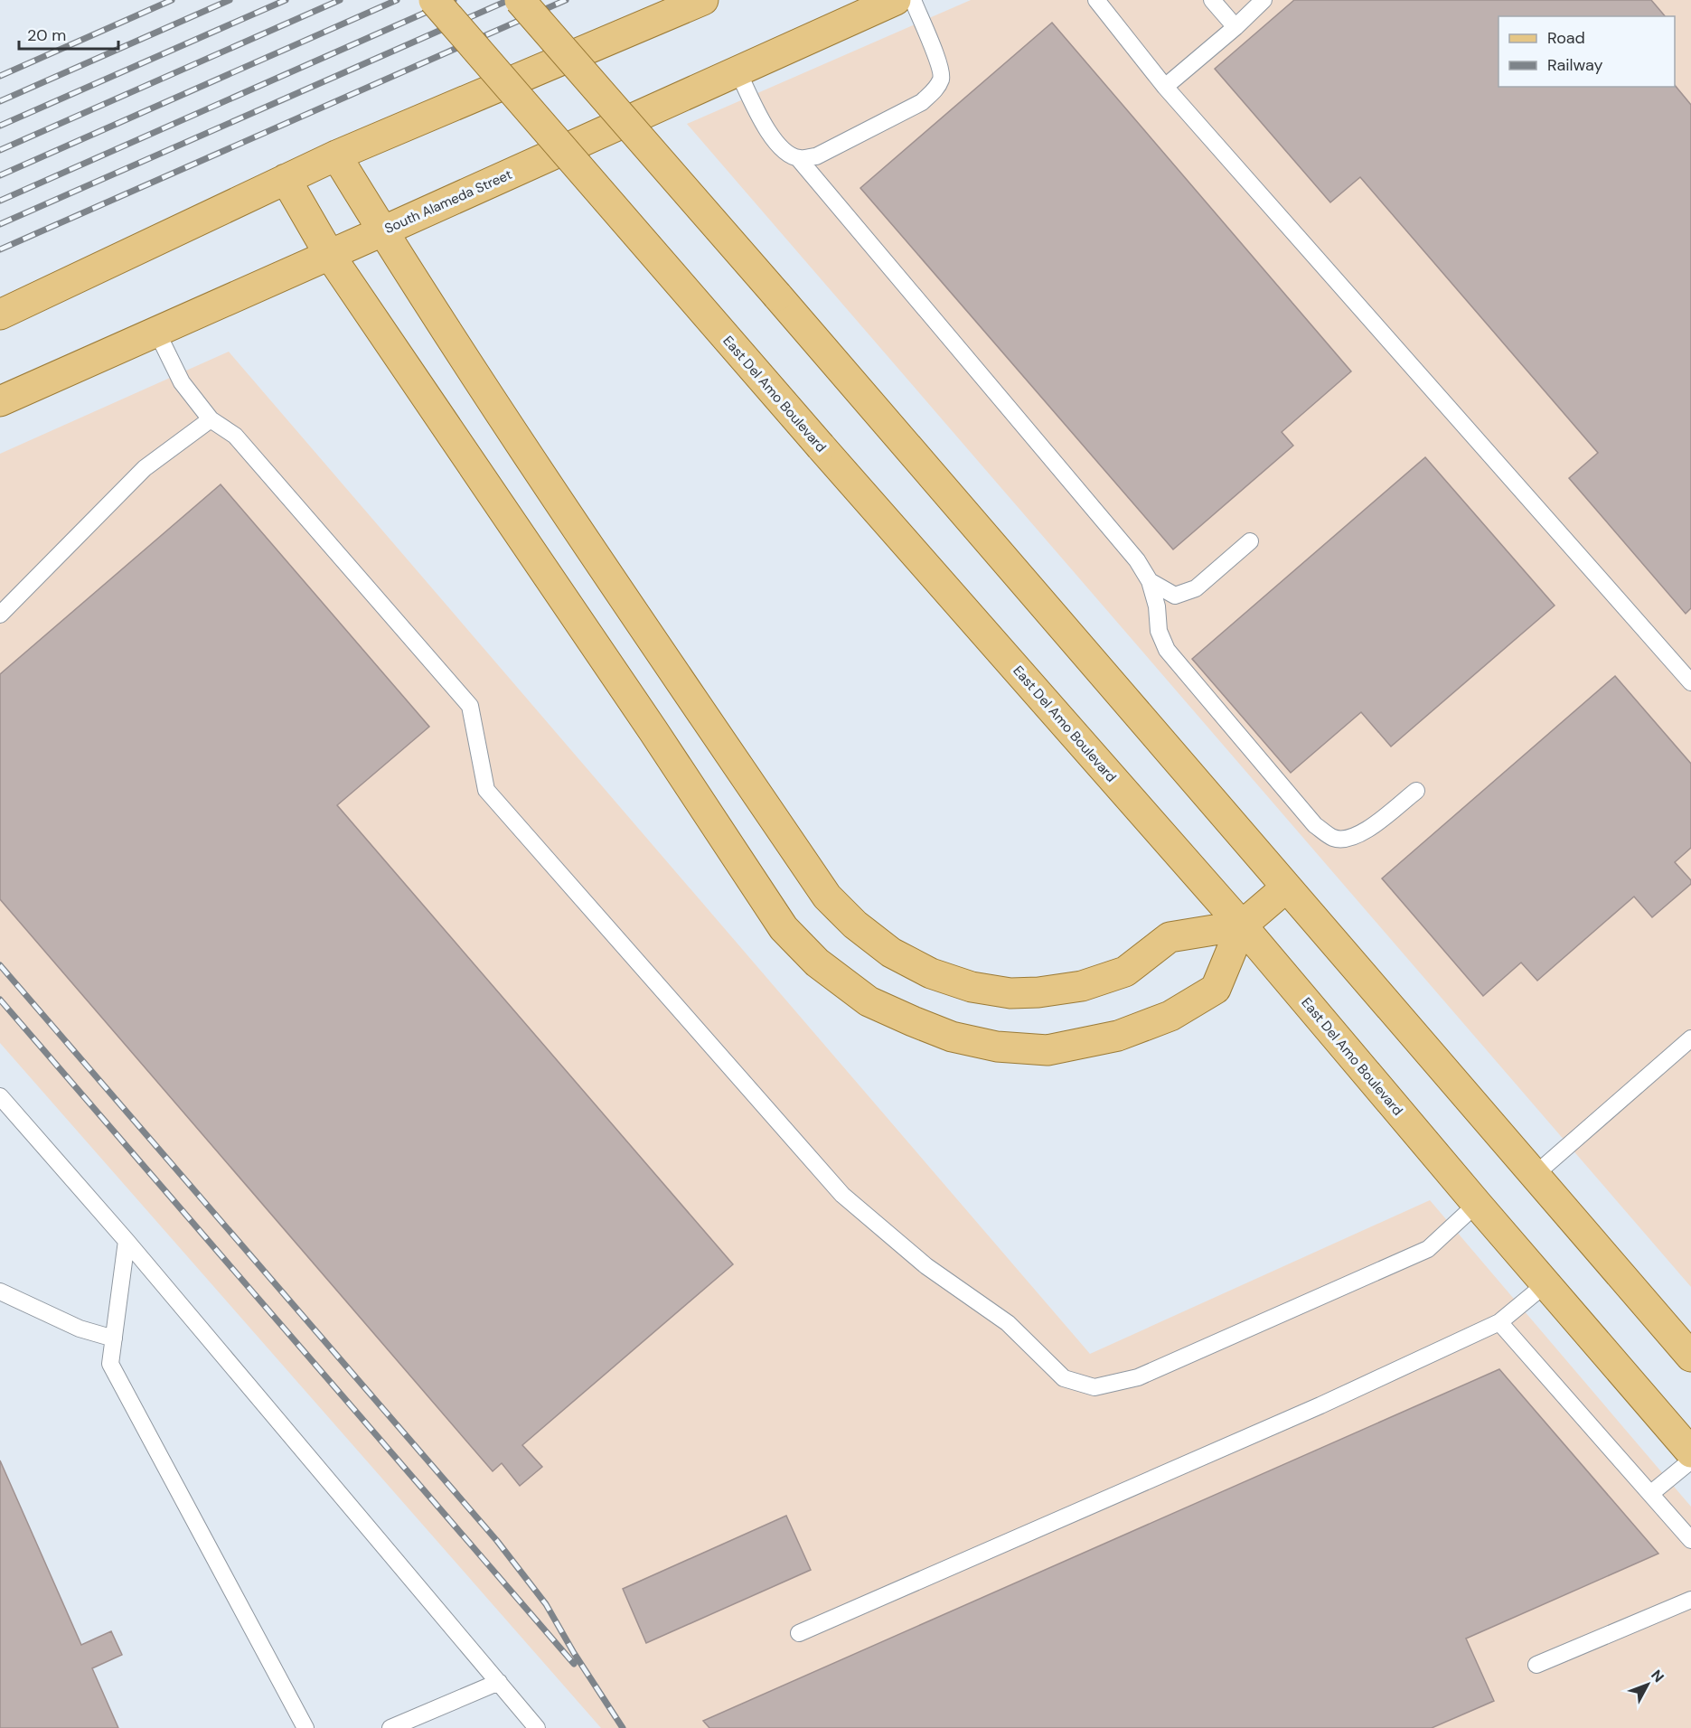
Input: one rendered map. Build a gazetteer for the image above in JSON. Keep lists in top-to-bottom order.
{
  "streets": {
    "main road": ["South Alameda Street", "East Del Amo Boulevard"]
  },
  "legend": ["Road", "Railway"],
  "scale_bar": "20 m",
  "north": "top right"
}
